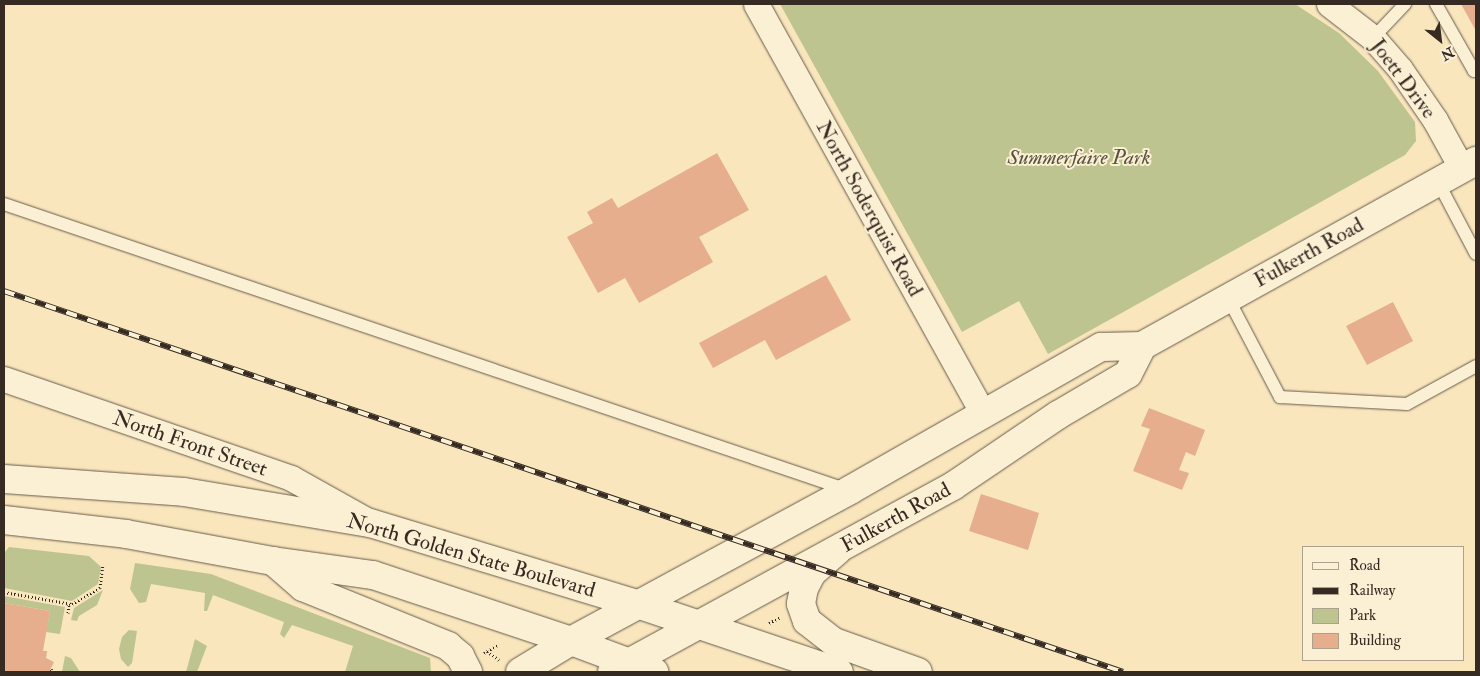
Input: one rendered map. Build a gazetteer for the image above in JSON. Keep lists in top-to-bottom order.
{
  "streets": {
    "main road": ["Fulkerth Road", "North Golden State Boulevard"],
    "street": ["Joett Drive", "North Soderquist Road", "North Front Street"]
  },
  "crossings": [
    ["Joett Drive", "Fulkerth Road"],
    ["North Soderquist Road", "Fulkerth Road"],
    ["Fulkerth Road", "North Golden State Boulevard"],
    ["North Front Street", "North Golden State Boulevard"]
  ],
  "parks": ["Summerfaire Park"],
  "legend": [
    "Road",
    "Railway",
    "Park",
    "Building"
  ],
  "north": "bottom right"
}
